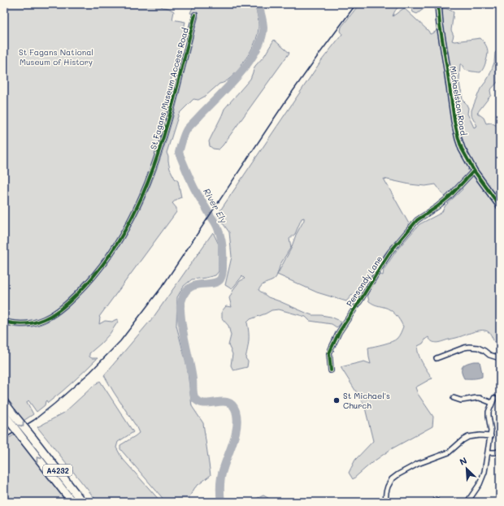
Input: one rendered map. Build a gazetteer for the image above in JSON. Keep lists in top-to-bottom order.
{
  "streets": {
    "highway": ["A4232"],
    "street": ["St Fagans Museum Access Road", "Michaelston Road", "Persondy Lane"]
  },
  "crossings": [
    ["Michaelston Road", "Persondy Lane"]
  ],
  "water": ["River Ely"],
  "parks": ["St Fagans National Museum of History"],
  "places": ["St Michael's Church"],
  "north": "top left"
}
